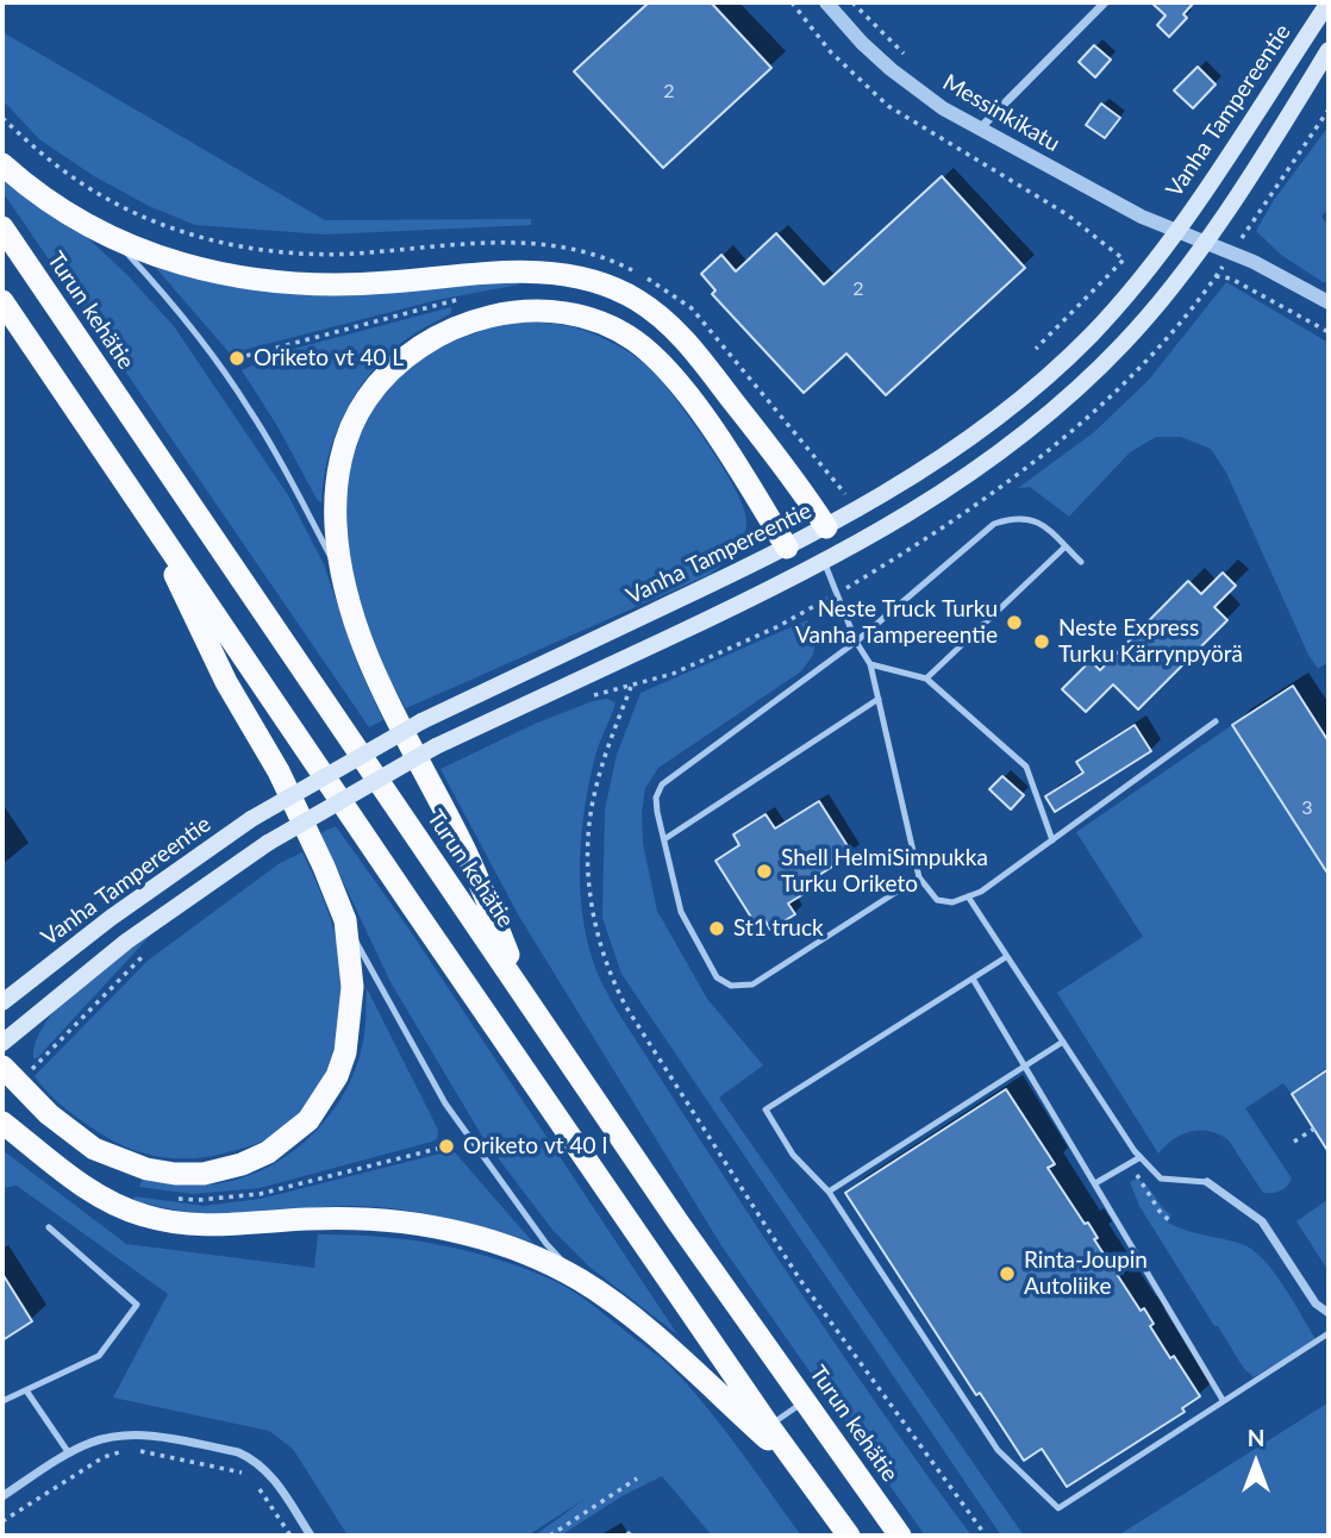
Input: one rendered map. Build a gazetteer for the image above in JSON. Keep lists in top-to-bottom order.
{
  "streets": {
    "highway": ["Turun kehätie"],
    "main road": ["Vanha Tampereentie"],
    "street": ["Messinkikatu"]
  },
  "crossings": [
    ["Vanha Tampereentie", "Messinkikatu"]
  ],
  "places": [
    "Oriketo vt 40 L",
    "Neste Truck Turku Vanha Tampereentie",
    "Neste Express Turku Kärrynpyörä",
    "Shell HelmiSimpukka Turku Oriketo",
    "St1 truck",
    "Oriketo vt 40 I",
    "Rinta-Joupin Autoliike"
  ],
  "house_numbers": ["2", "2", "3"],
  "north": "top"
}
